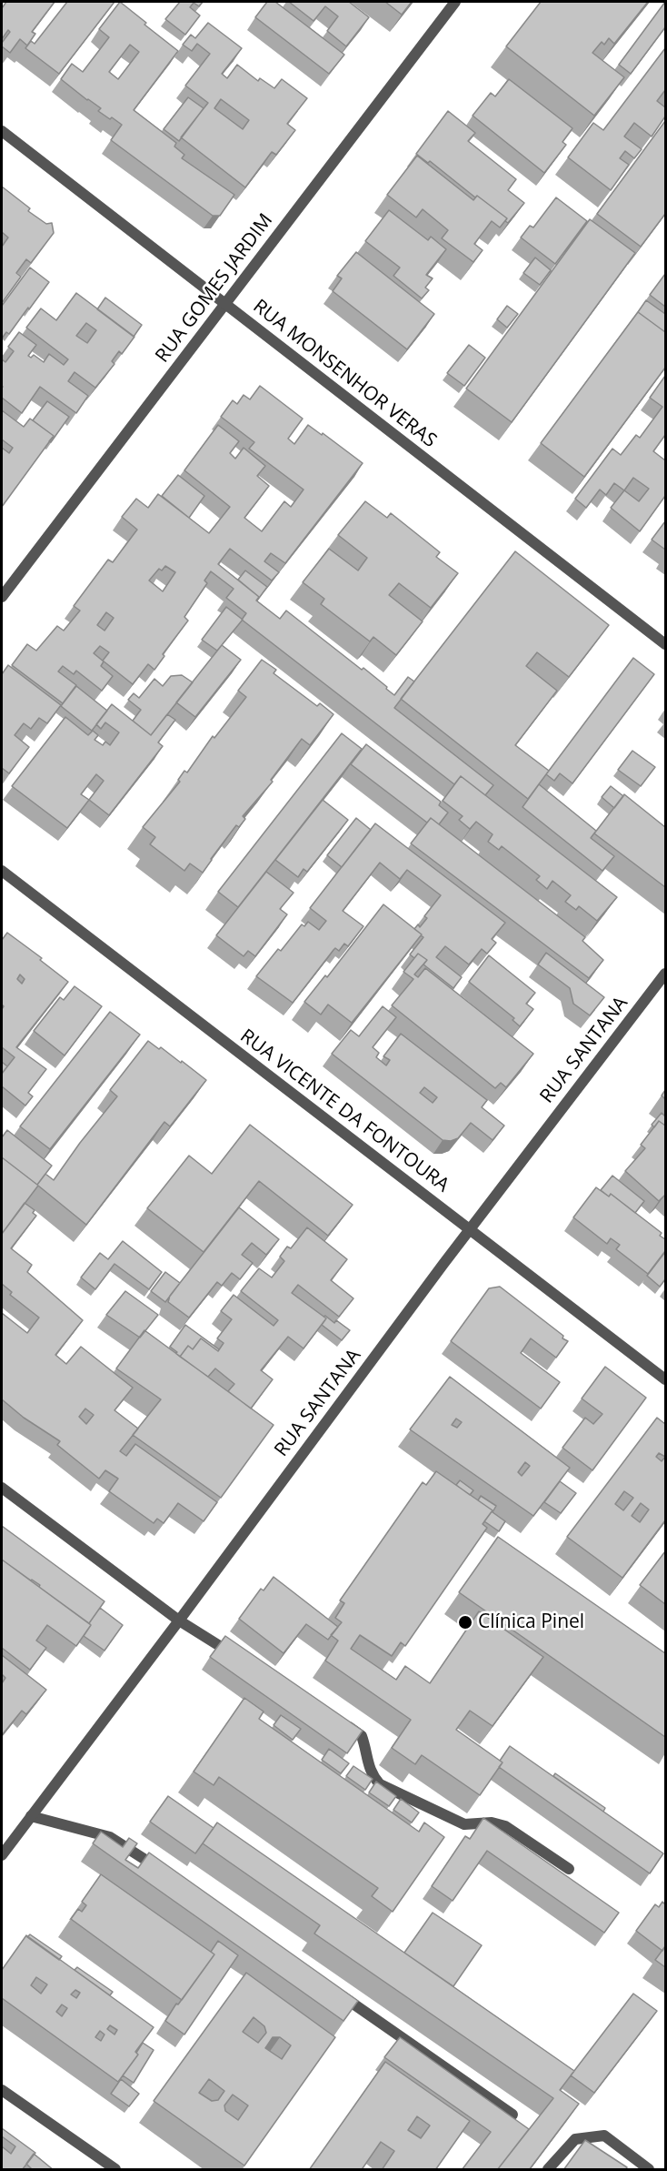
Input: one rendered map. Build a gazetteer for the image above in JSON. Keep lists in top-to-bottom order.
{
  "streets": {
    "street": [
      "RUA GOMES JARDIM",
      "RUA MONSENHOR VERAS",
      "RUA SANTANA",
      "RUA VICENTE DA FONTOURA"
    ]
  },
  "crossings": [
    ["RUA GOMES JARDIM", "RUA MONSENHOR VERAS"],
    ["RUA SANTANA", "RUA VICENTE DA FONTOURA"]
  ],
  "places": ["Clínica Pinel"]
}
